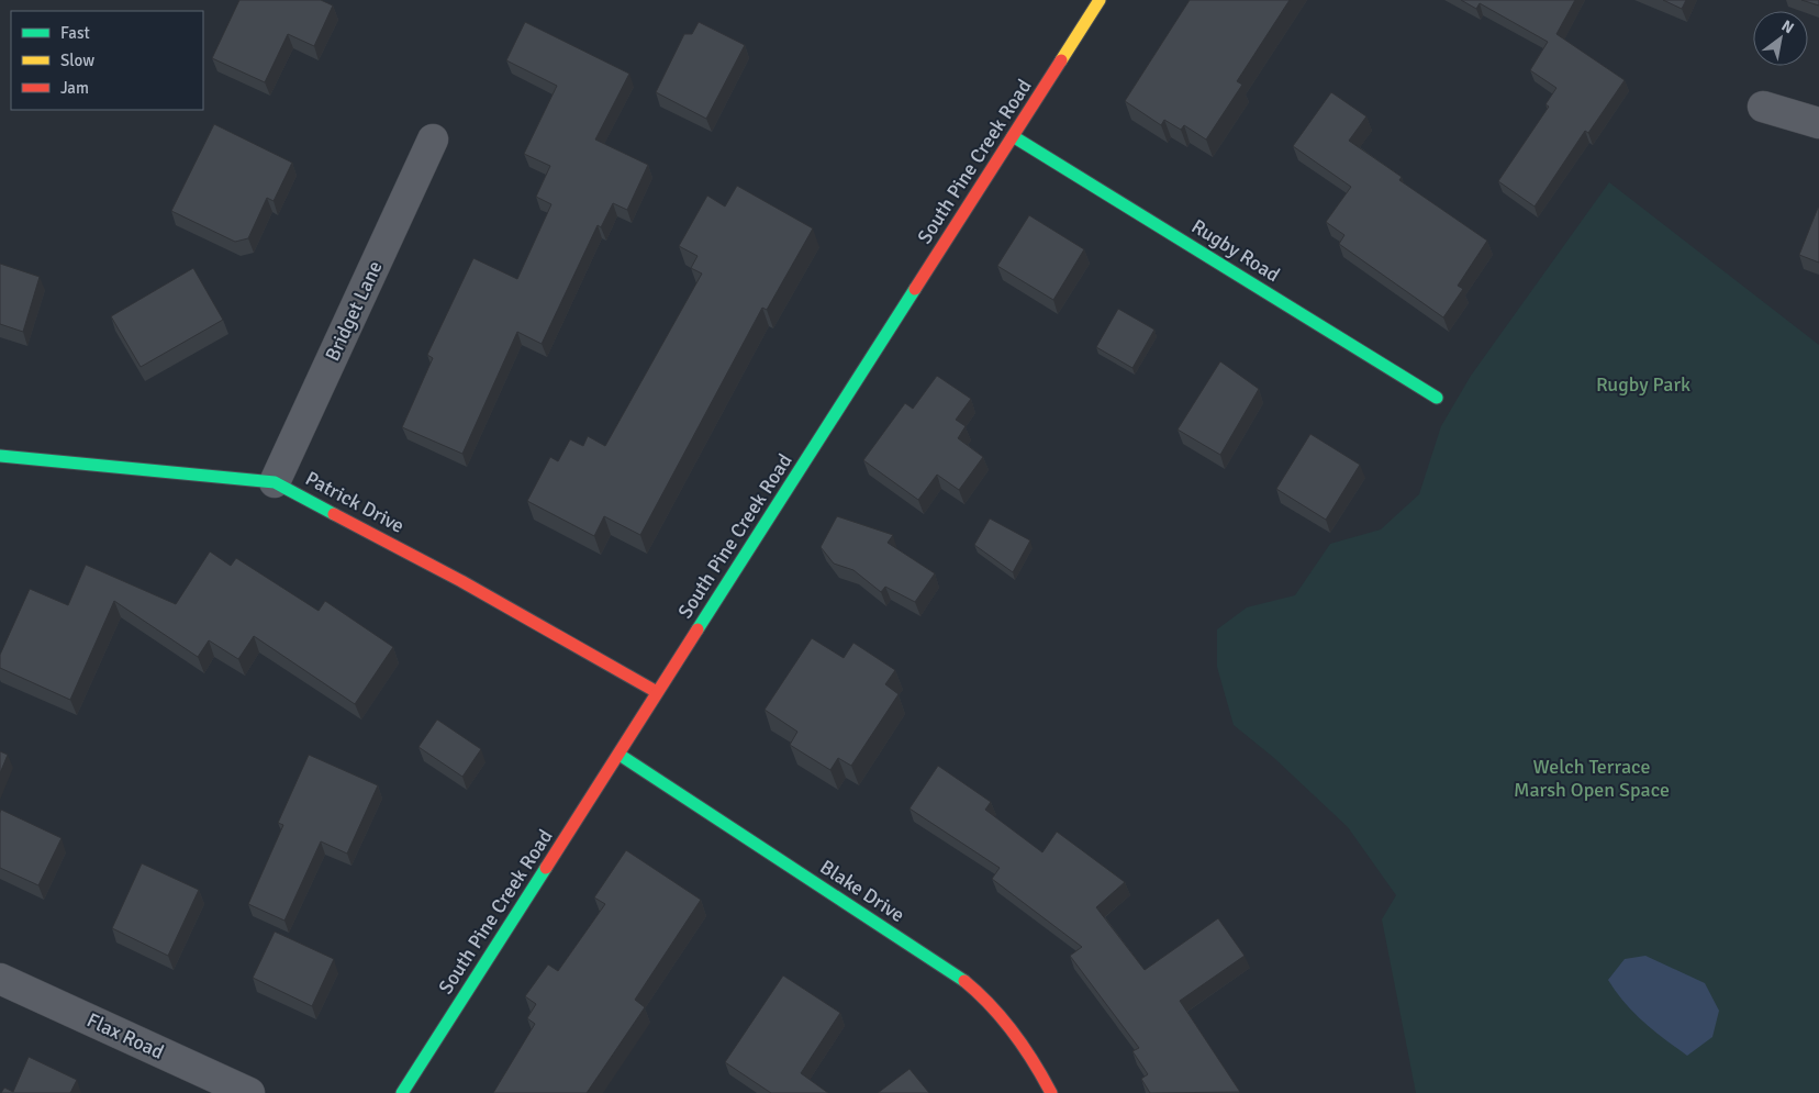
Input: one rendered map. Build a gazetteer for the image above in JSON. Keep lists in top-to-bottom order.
{
  "streets": {
    "street": [
      "South Pine Creek Road",
      "Rugby Road",
      "Bridget Lane",
      "Patrick Drive",
      "Blake Drive",
      "Flax Road"
    ]
  },
  "crossings": [
    ["South Pine Creek Road", "Rugby Road"],
    ["South Pine Creek Road", "Patrick Drive"],
    ["South Pine Creek Road", "Blake Drive"],
    ["Bridget Lane", "Patrick Drive"]
  ],
  "parks": ["Rugby Park", "Welch Terrace Marsh Open Space"],
  "legend": ["Fast", "Slow", "Jam"],
  "north": "top right"
}
